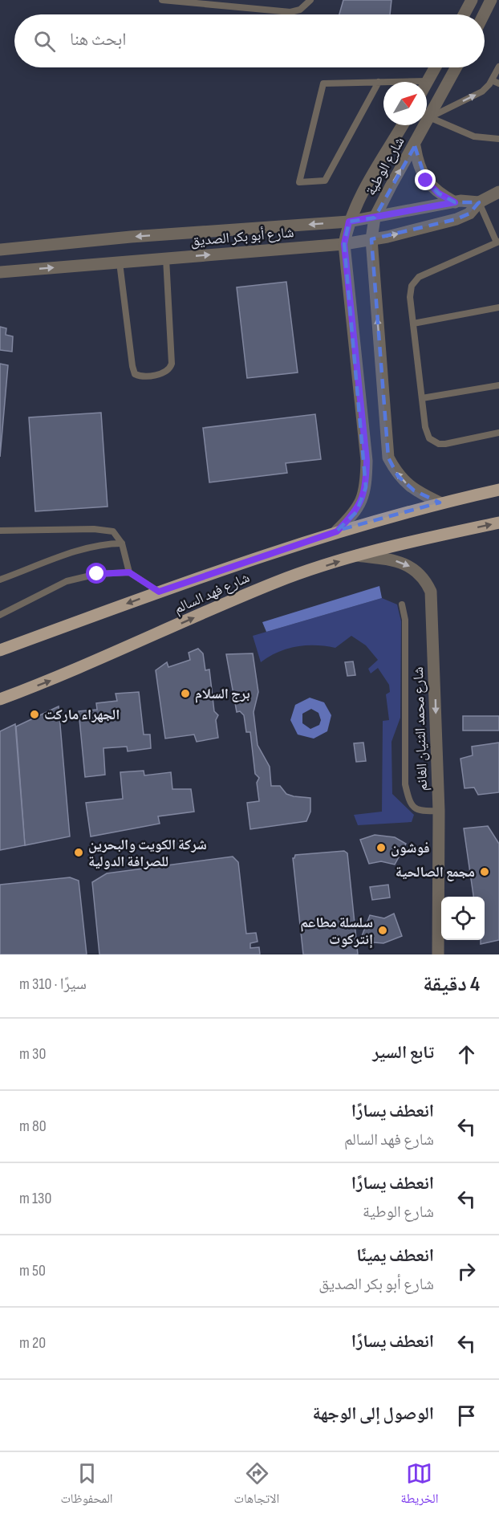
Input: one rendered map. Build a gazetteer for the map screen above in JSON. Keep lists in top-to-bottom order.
{
  "streets": {
    "main road": ["شارع فهد السالم"],
    "street": ["شارع الوطية", "شارع أبو بكر الصديق", "شارع محمد الثنيان الغانم"]
  },
  "crossings": [
    ["شارع الوطية", "شارع أبو بكر الصديق"],
    ["شارع الوطية", "شارع فهد السالم"],
    ["شارع فهد السالم", "شارع محمد الثنيان الغانم"]
  ],
  "one_way": ["شارع محمد الثنيان الغانم"],
  "places": [
    "برج السلام",
    "الجهراء ماركت",
    "فوشون",
    "شركة الكويت والبحرين للصرافة الدولية",
    "مجمع الصالحية",
    "سلسلة مطاعم إنتركوت"
  ],
  "north": "top right",
  "page": {
    "search": "ابحث هنا",
    "heading": ["4 دقيقة", "سيرًا · 310 m"],
    "list": [
      ["تابع السير", "30 m"],
      ["انعطف يسارًا", "شارع فهد السالم", "80 m"],
      ["انعطف يسارًا", "شارع الوطية", "130 m"],
      ["انعطف يمينًا", "شارع أبو بكر الصديق", "50 m"],
      ["انعطف يسارًا", "20 m"],
      "الوصول إلى الوجهة"
    ],
    "nav": ["الخريطة", "الاتجاهات", "المحفوظات"]
  }
}
